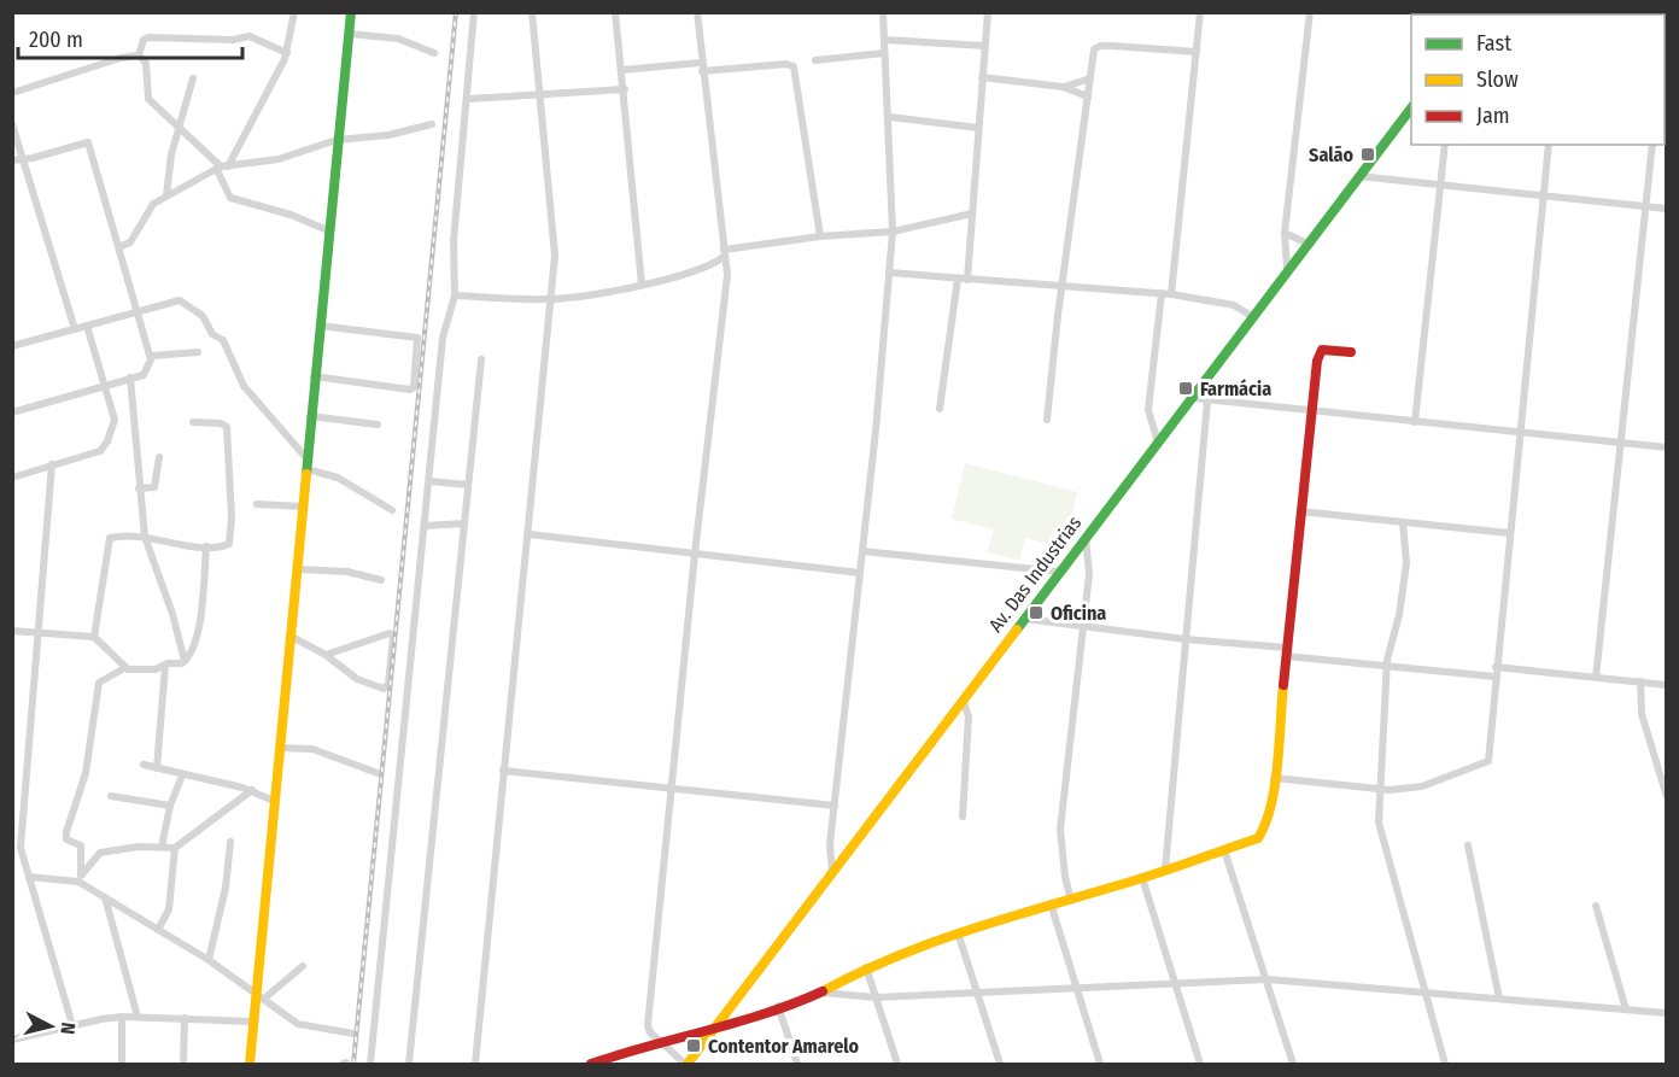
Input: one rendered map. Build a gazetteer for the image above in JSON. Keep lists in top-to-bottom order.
{
  "streets": {
    "street": ["Av. Das Industrias"]
  },
  "places": {
    "transit": [
      "Salão",
      "Farmácia",
      "Oficina",
      "Contentor Amarelo"
    ]
  },
  "legend": ["Fast", "Slow", "Jam"],
  "scale_bar": "200 m",
  "north": "right"
}
